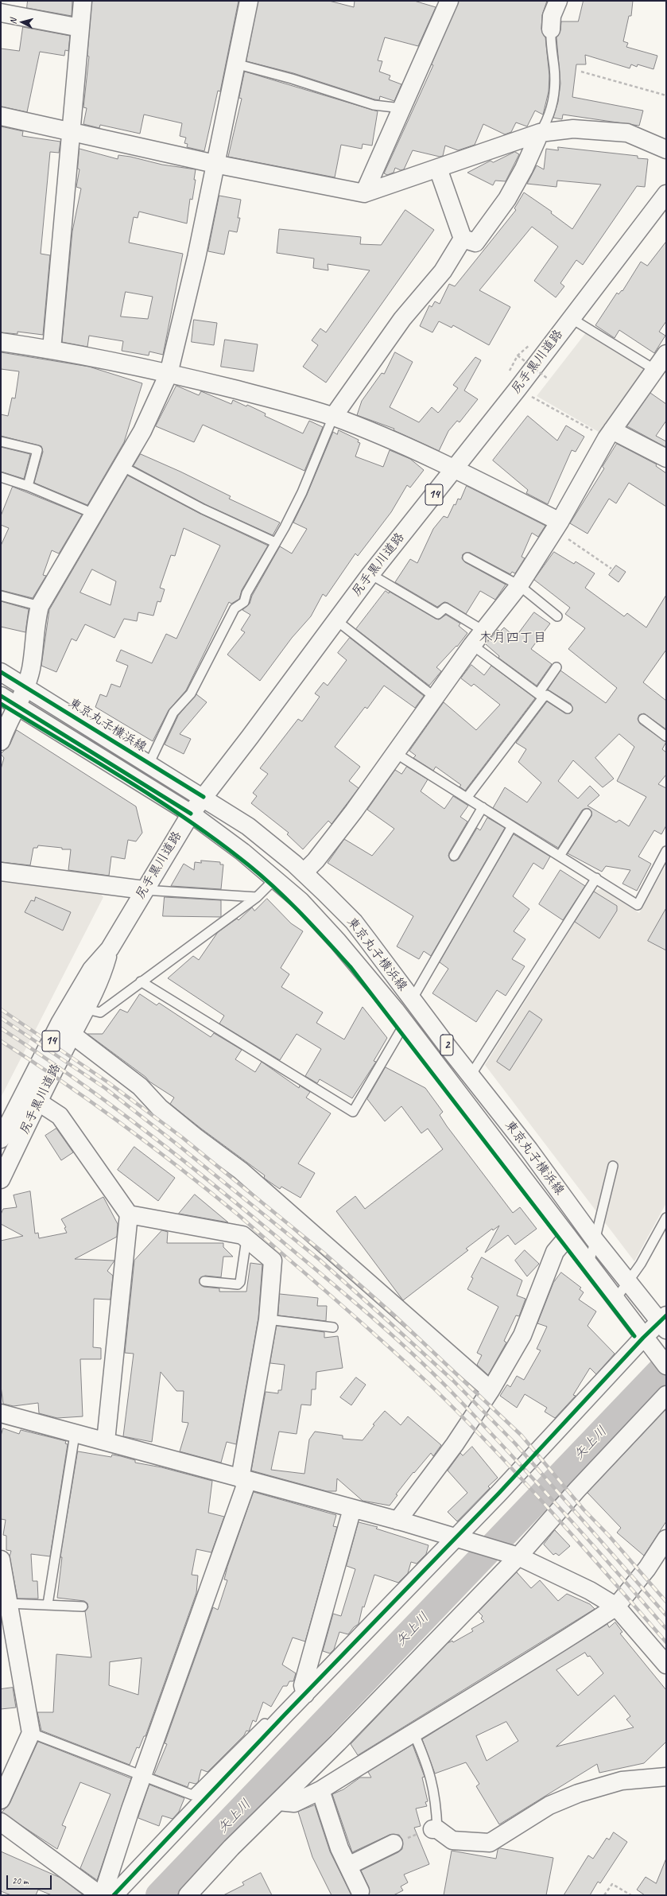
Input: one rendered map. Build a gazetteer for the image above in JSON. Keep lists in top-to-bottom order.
{
  "streets": {
    "street": [
      "尻手黒川道路",
      "14",
      "東京丸子横浜線",
      "2"
    ]
  },
  "crossings": [
    ["尻手黒川道路", "東京丸子横浜線"]
  ],
  "districts": ["木月四丁目"],
  "water": ["矢上川"],
  "scale_bar": "20 m",
  "north": "left"
}
